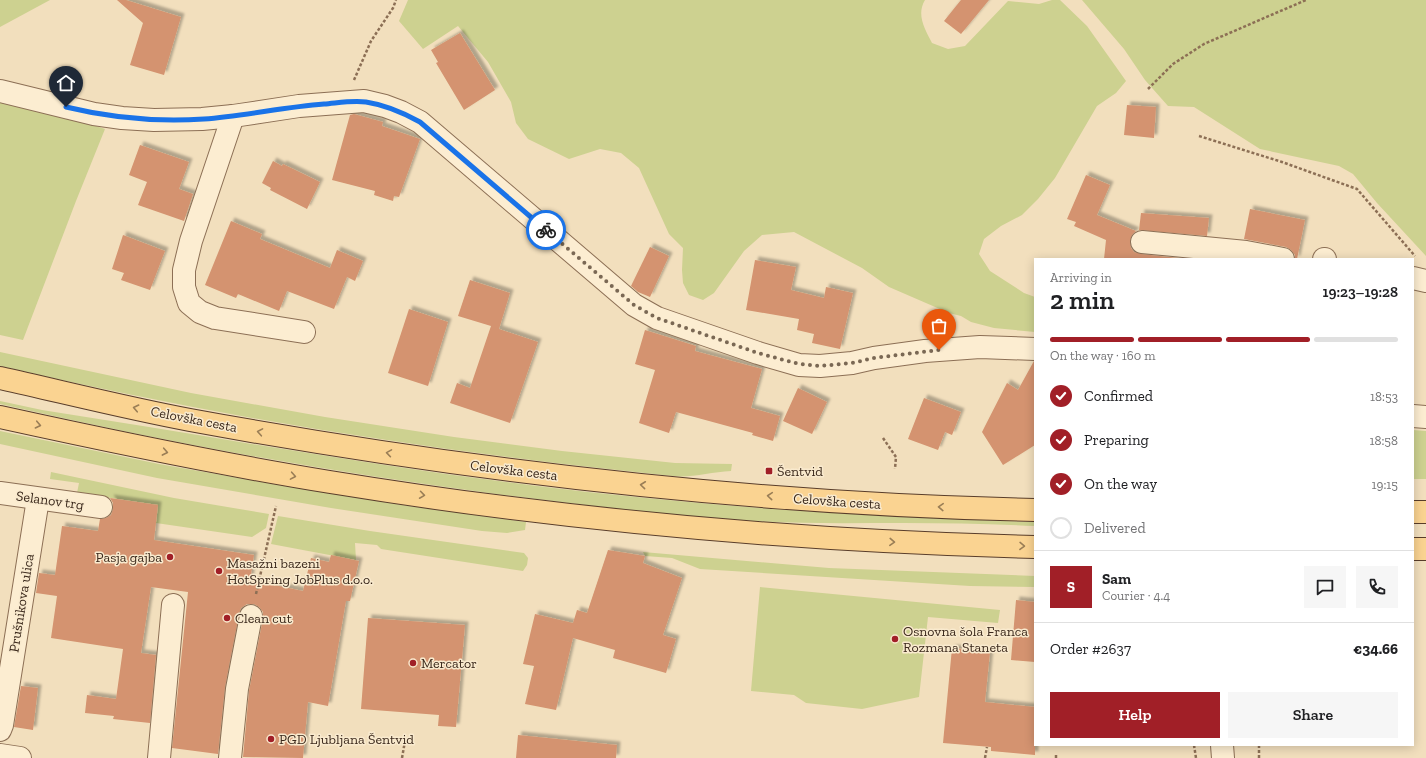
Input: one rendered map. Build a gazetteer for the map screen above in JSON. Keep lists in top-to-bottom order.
{
  "streets": {
    "main road": ["Celovška cesta"],
    "street": ["Selanov trg", "Prušnikova ulica"]
  },
  "crossings": [
    ["Selanov trg", "Prušnikova ulica"]
  ],
  "places": {
    "transit": ["Šentvid"],
    "other": [
      "Pasja gajba",
      "Masažni bazeni HotSpring JobPlus d.o.o.",
      "Clean cut",
      "Osnovna šola Franca Rozmana Staneta",
      "Mercator",
      "PGD Ljubljana Šentvid"
    ]
  },
  "page": {
    "heading": ["2 min", "Arriving in", "19:23–19:28"],
    "panel": [
      "Sam",
      "Courier · 4.4",
      "Order #2637",
      "€34.66"
    ],
    "bar": "On the way · 160 m",
    "list": [
      ["Confirmed", "18:53"],
      ["Preparing", "18:58"],
      ["On the way", "19:15"],
      "Delivered"
    ],
    "round": "S",
    "buttons": ["Help", "Share"]
  }
}
